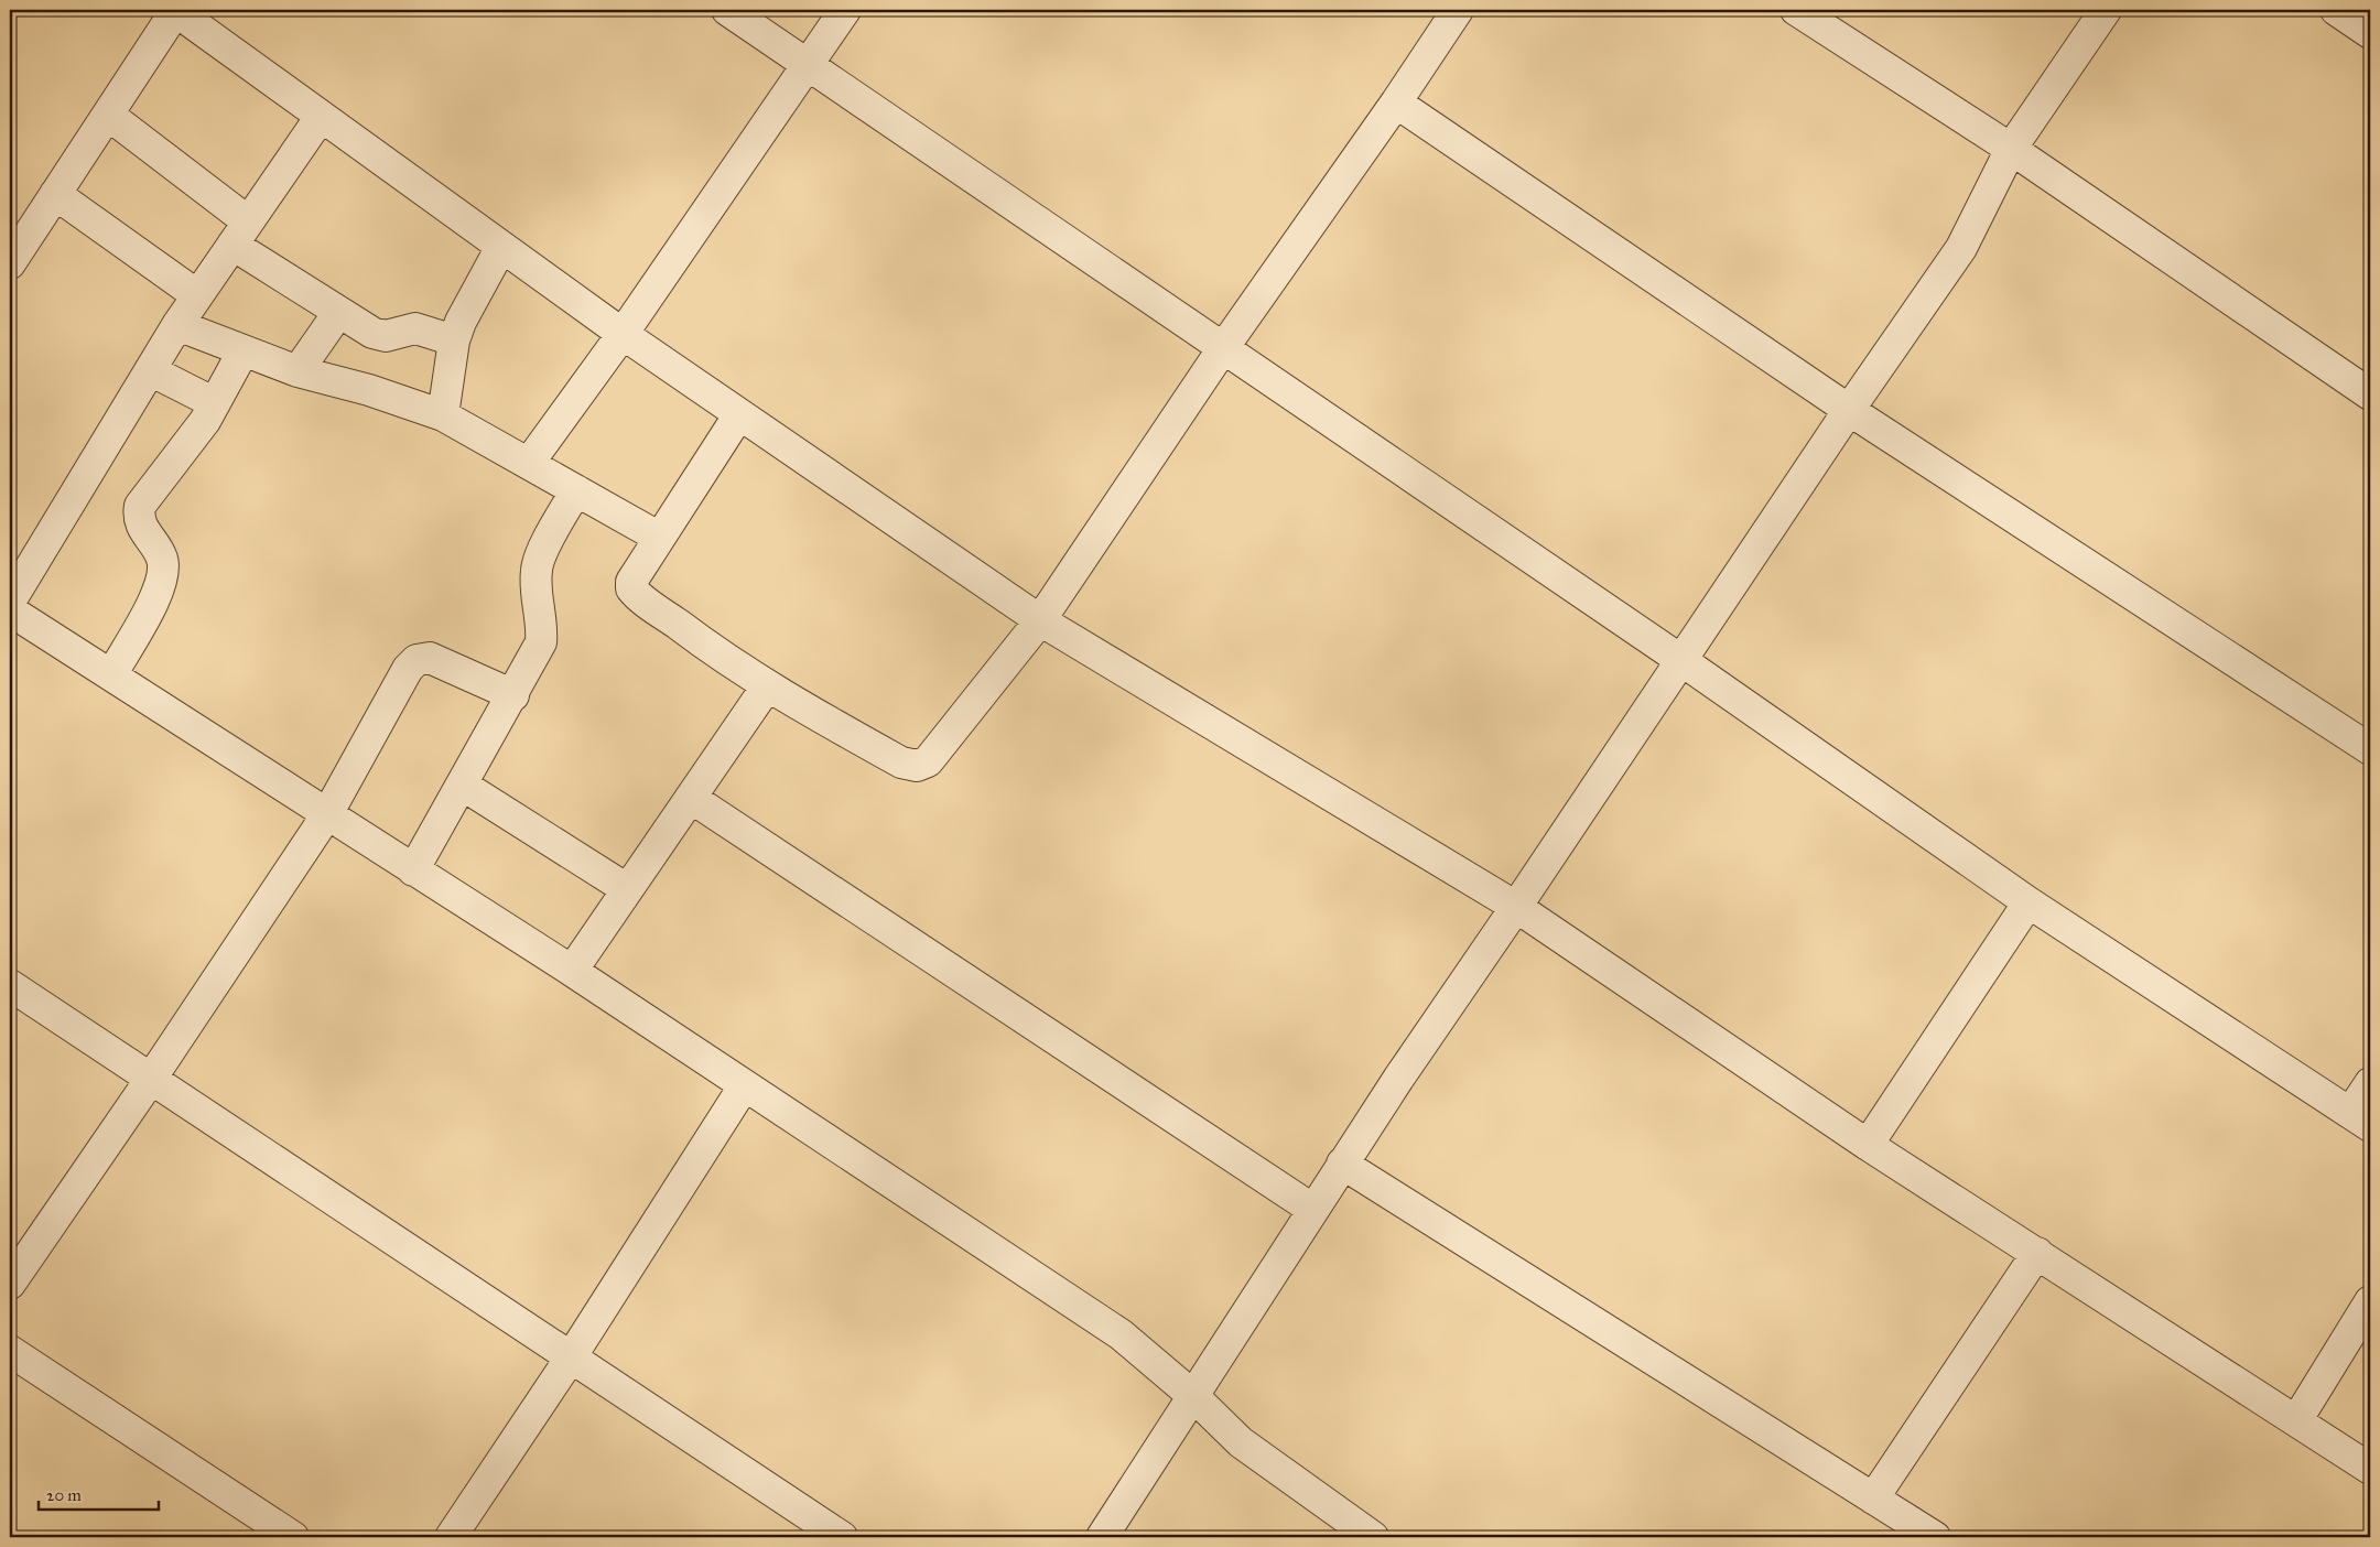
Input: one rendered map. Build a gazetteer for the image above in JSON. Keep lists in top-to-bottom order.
{
  "scale_bar": "20 m"
}
